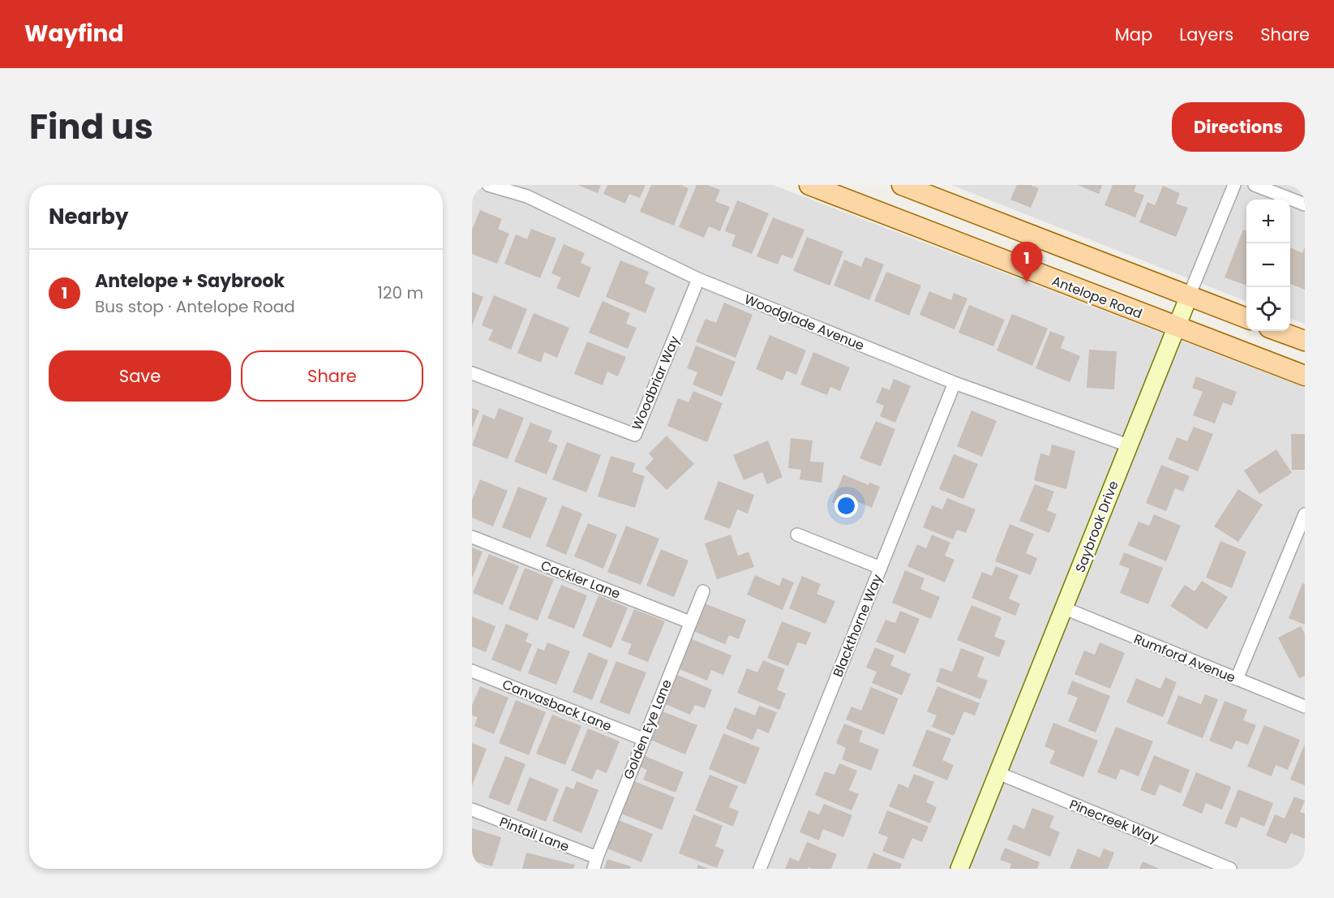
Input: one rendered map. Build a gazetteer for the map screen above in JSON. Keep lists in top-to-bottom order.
{
  "streets": {
    "main road": ["Antelope Road"],
    "street": [
      "Woodglade Avenue",
      "Woodbriar Way",
      "Saybrook Drive",
      "Cackler Lane",
      "Blackthorne Way",
      "Rumford Avenue",
      "Canvasback Lane",
      "Golden Eye Lane",
      "Pinecreek Way",
      "Pintail Lane"
    ]
  },
  "crossings": [
    ["Antelope Road", "Saybrook Drive"],
    ["Woodglade Avenue", "Woodbriar Way"],
    ["Woodglade Avenue", "Saybrook Drive"],
    ["Woodglade Avenue", "Blackthorne Way"],
    ["Saybrook Drive", "Rumford Avenue"],
    ["Saybrook Drive", "Pinecreek Way"],
    ["Cackler Lane", "Golden Eye Lane"],
    ["Canvasback Lane", "Golden Eye Lane"],
    ["Golden Eye Lane", "Pintail Lane"]
  ],
  "page": {
    "header": "Wayfind",
    "nav": ["Map", "Layers", "Share"],
    "title": "Find us",
    "buttons": [
      "Directions",
      ["Save", "Share"]
    ],
    "heading": "Nearby",
    "map_buttons": ["+", "−"],
    "pins": "1",
    "list": [
      {
        "mark": "1",
        "name": "Antelope + Saybrook",
        "note": "Bus stop · Antelope Road",
        "value": "120 m"
      }
    ]
  }
}
